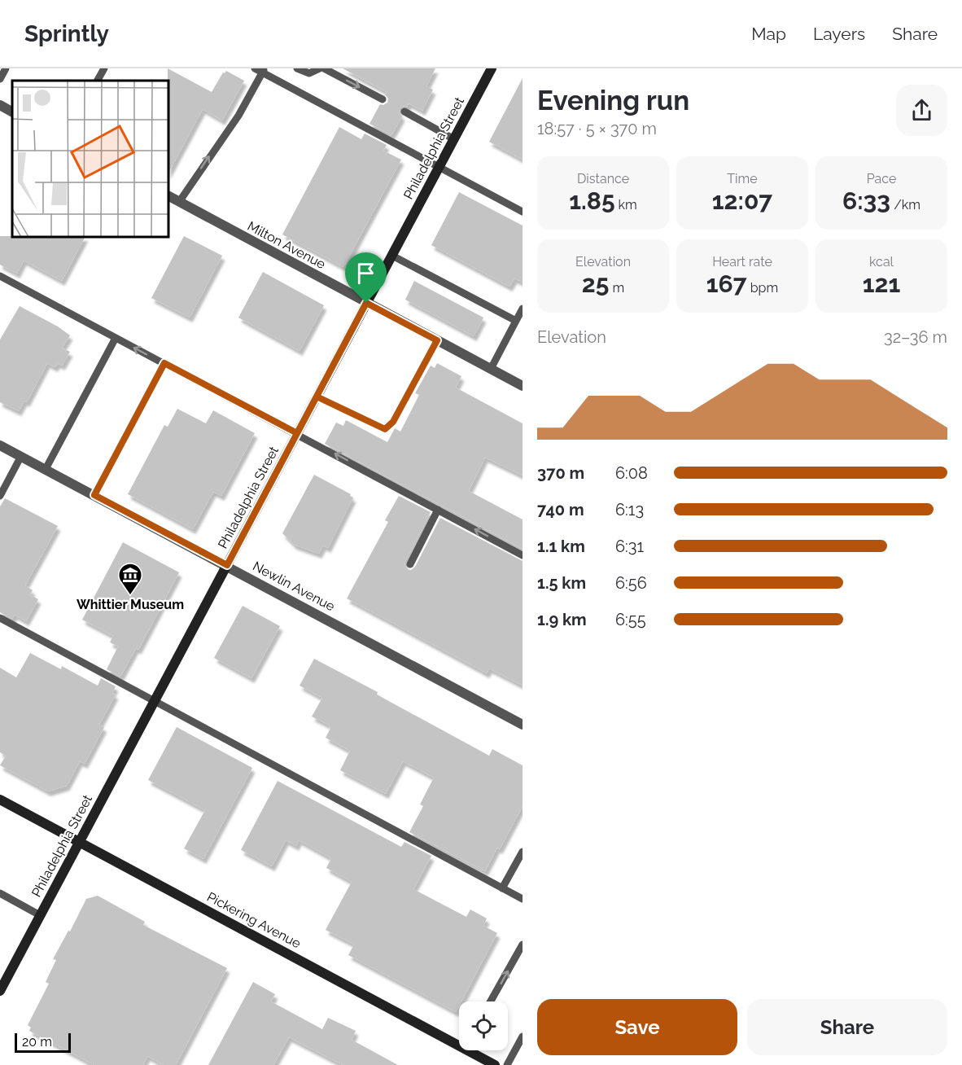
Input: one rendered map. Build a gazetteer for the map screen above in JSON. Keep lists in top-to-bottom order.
{
  "streets": {
    "street": [
      "Philadelphia Street",
      "Milton Avenue",
      "Newlin Avenue",
      "Pickering Avenue"
    ]
  },
  "crossings": [
    ["Philadelphia Street", "Milton Avenue"],
    ["Philadelphia Street", "Newlin Avenue"],
    ["Philadelphia Street", "Pickering Avenue"]
  ],
  "places": {
    "museum": ["Whittier Museum"]
  },
  "scale_bar": "20 m",
  "page": {
    "header": "Sprintly",
    "nav": ["Map", "Layers", "Share"],
    "heading": ["Evening run", "18:57 · 5 × 370 m"],
    "stats": [
      ["Distance", "1.85 km"],
      ["Time", "12:07"],
      ["Pace", "6:33 /km"],
      ["Elevation", "25 m"],
      ["Heart rate", "167 bpm"],
      ["kcal", "121"]
    ],
    "chart": ["Elevation", "32–36 m"],
    "list": [
      {
        "name": "370 m",
        "note": "6:08"
      },
      {
        "name": "740 m",
        "note": "6:13"
      },
      {
        "name": "1.1 km",
        "note": "6:31"
      },
      {
        "name": "1.5 km",
        "note": "6:56"
      },
      {
        "name": "1.9 km",
        "note": "6:55"
      }
    ],
    "buttons": ["Save", "Share"],
    "scale": "20 m"
  }
}
